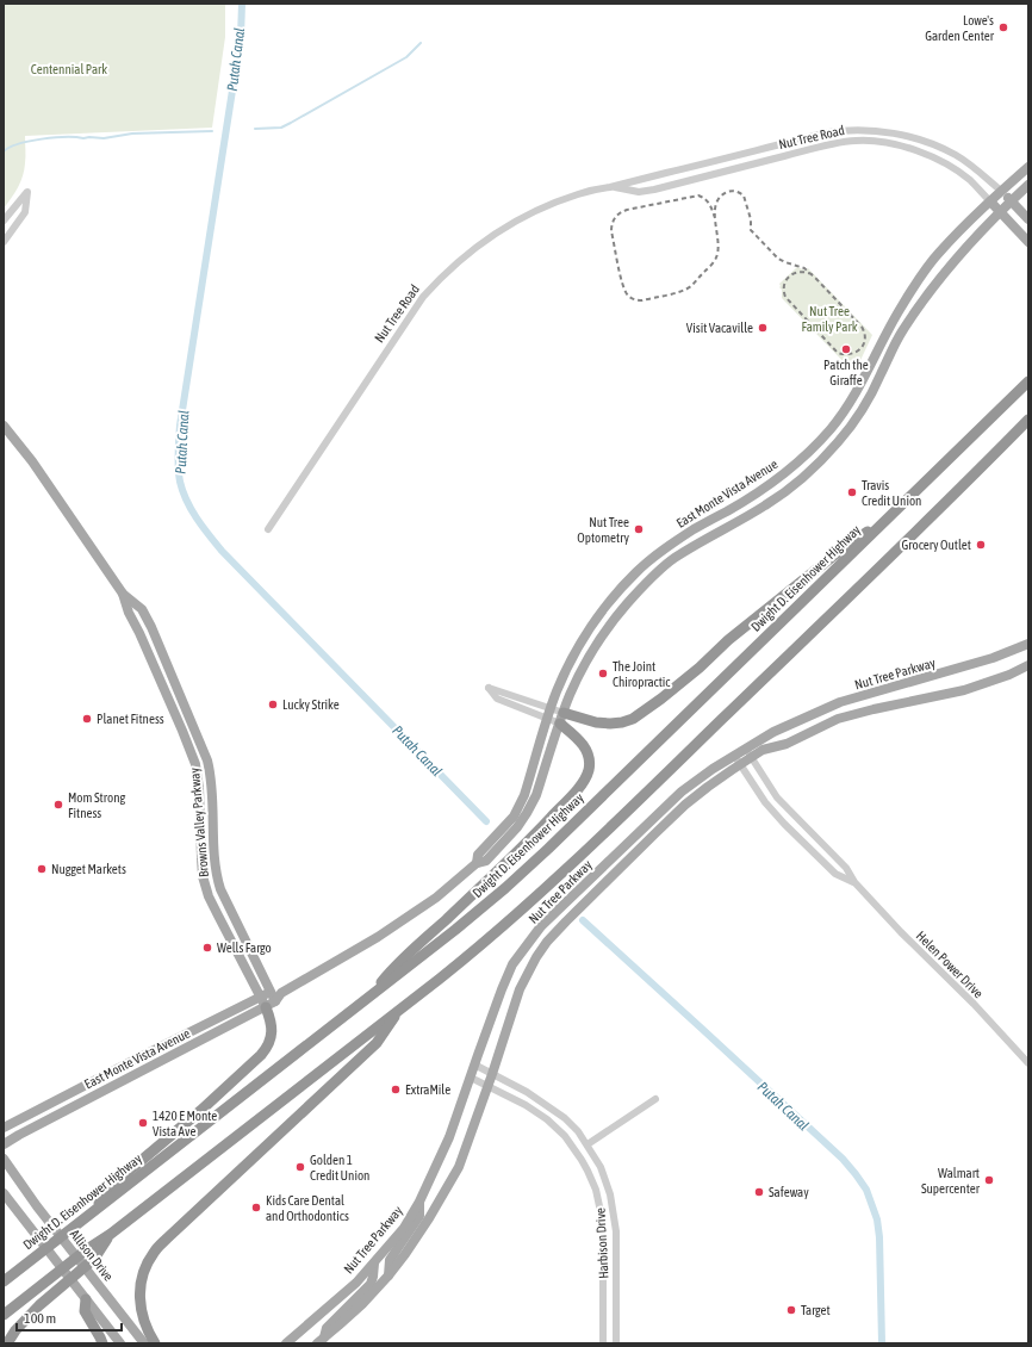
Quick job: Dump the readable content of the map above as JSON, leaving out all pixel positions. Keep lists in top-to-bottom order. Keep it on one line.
{"streets":{"highway":["Dwight D. Eisenhower Highway"],"main road":["Nut Tree Road","East Monte Vista Avenue","Nut Tree Parkway","Browns Valley Parkway","Allison Drive"],"street":["Helen Power Drive","Harbison Drive"]},"crossings":[["Nut Tree Road","East Monte Vista Avenue"],["East Monte Vista Avenue","Browns Valley Parkway"],["Nut Tree Parkway","Helen Power Drive"],["Nut Tree Parkway","Harbison Drive"]],"water":["Putah Canal"],"parks":["Centennial Park","Nut Tree Family Park"],"places":["Lowe's Garden Center","Visit Vacaville","Patch the Giraffe","Travis Credit Union","Nut Tree Optometry","Grocery Outlet","The Joint Chiropractic","Lucky Strike","Planet Fitness","Mom Strong Fitness","Nugget Markets","Wells Fargo","ExtraMile","1420 E Monte Vista Ave","Golden 1 Credit Union","Walmart Supercenter","Safeway","Kids Care Dental and Orthodontics","Target"],"scale_bar":"100 m"}
